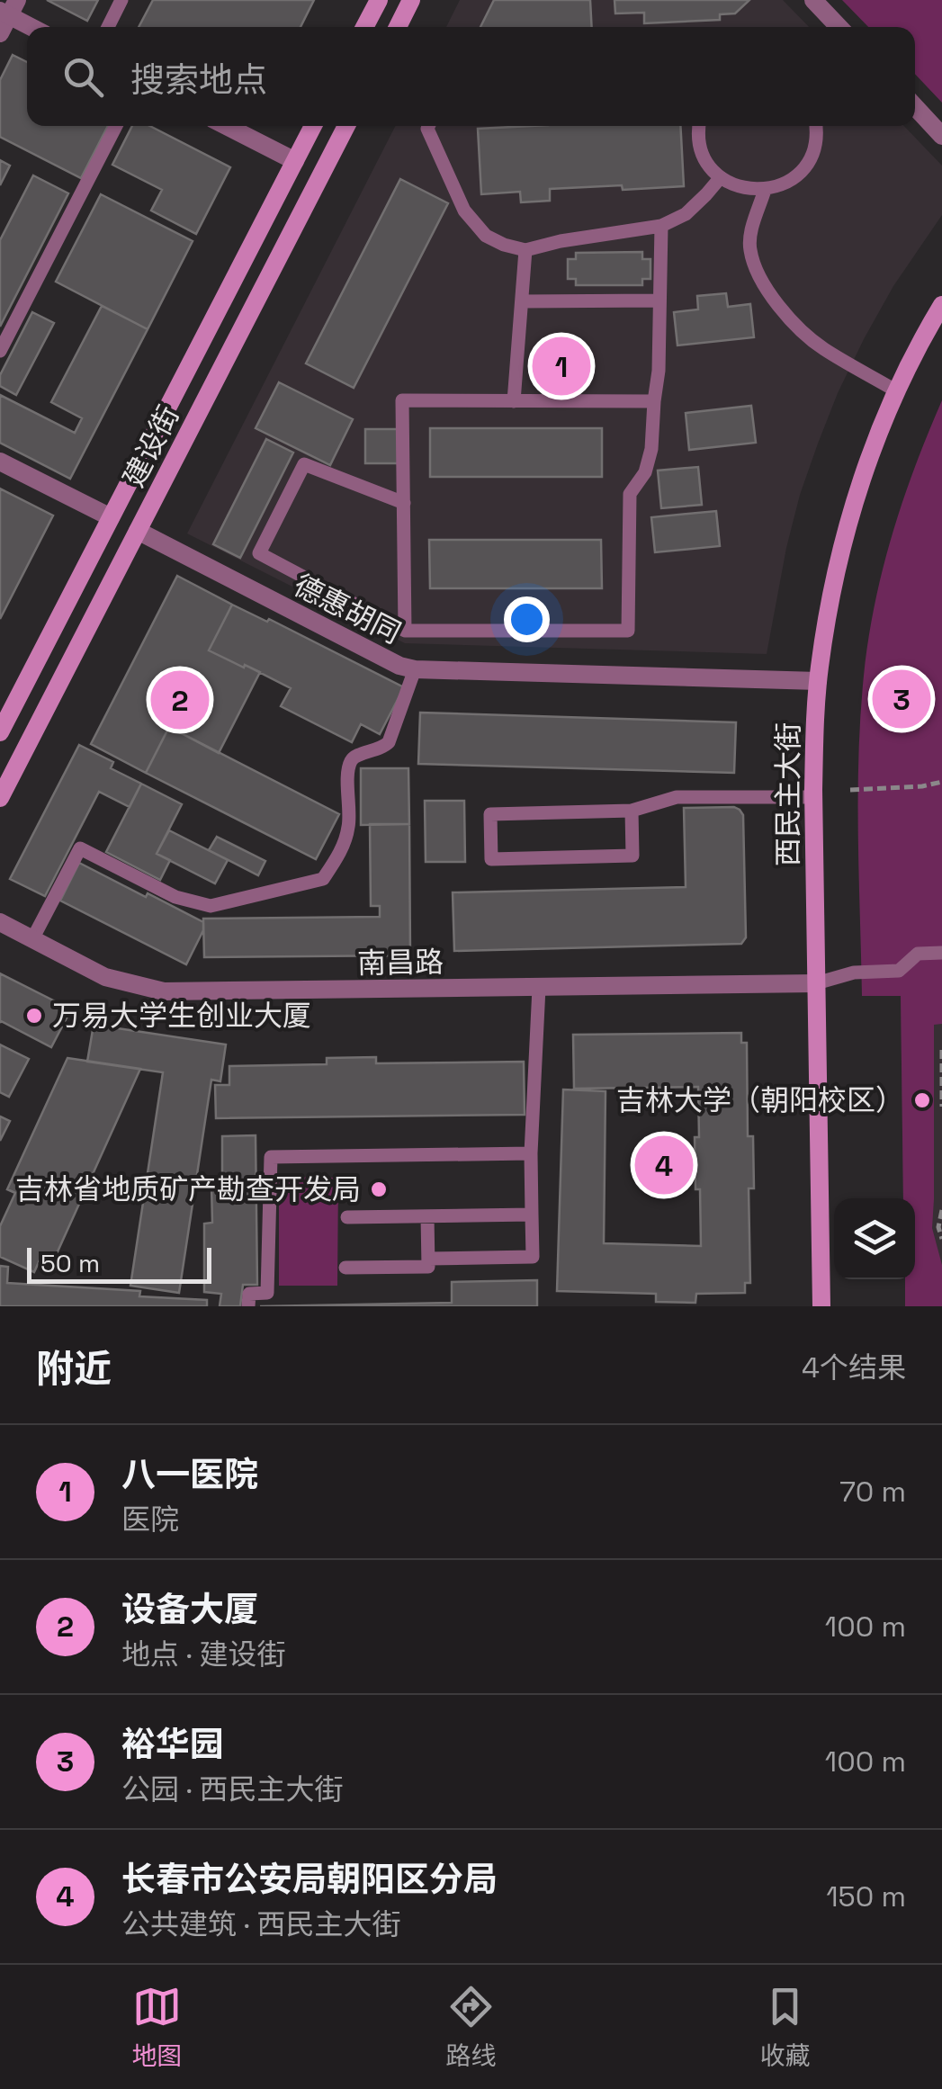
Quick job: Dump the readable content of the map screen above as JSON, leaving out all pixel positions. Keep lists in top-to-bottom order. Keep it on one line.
{"streets":{"main road":["建设街","西民主大街"],"street":["德惠胡同","南昌路"]},"crossings":[["建设街","德惠胡同"],["德惠胡同","西民主大街"],["西民主大街","南昌路"]],"places":["万易大学生创业大厦","吉林大学（朝阳校区）","吉林省地质矿产勘查开发局"],"scale_bar":"50 m","page":{"search":"搜索地点","pins":["1","3","2","4"],"scale":"50 m","heading":["附近","4个结果"],"list":[{"mark":"1","name":"八一医院","note":"医院","value":"70 m"},{"mark":"2","name":"设备大厦","note":"地点 · 建设街","value":"100 m"},{"mark":"3","name":"裕华园","note":"公园 · 西民主大街","value":"100 m"},{"mark":"4","name":"长春市公安局朝阳区分局","note":"公共建筑 · 西民主大街","value":"150 m"}],"nav":["地图","路线","收藏"]}}
